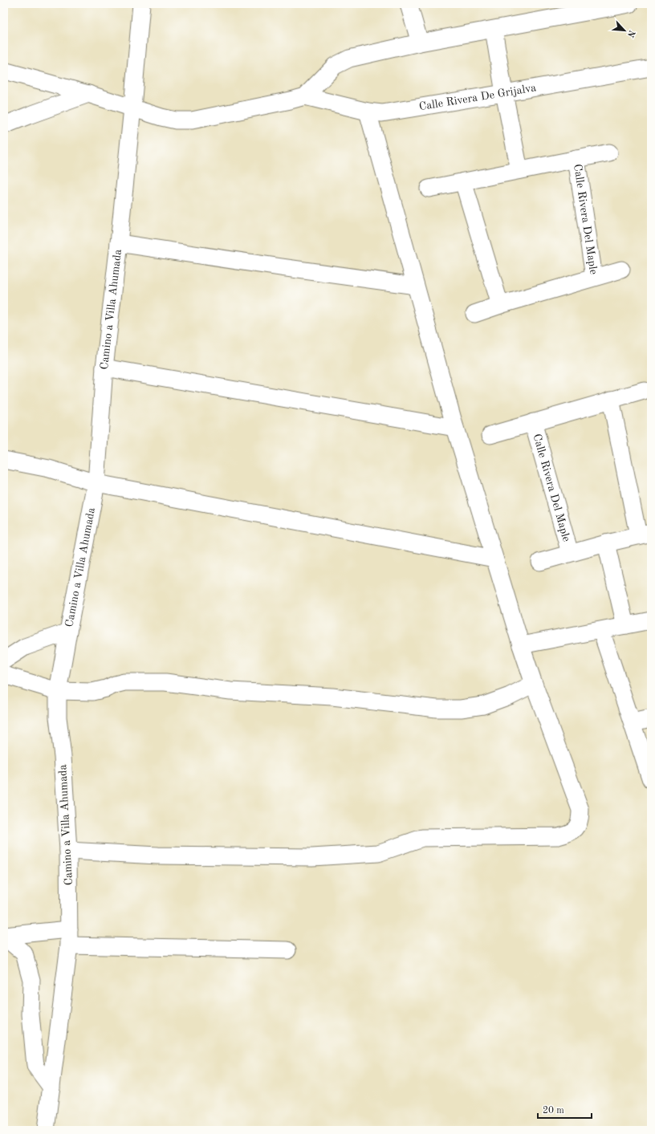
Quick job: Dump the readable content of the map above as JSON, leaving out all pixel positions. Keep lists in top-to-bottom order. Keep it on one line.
{"streets":{"street":["Calle Rivera De Grijalva","Calle Rivera Del Maple","Camino a Villa Ahumada"]},"scale_bar":"20 m","north":"bottom right"}
